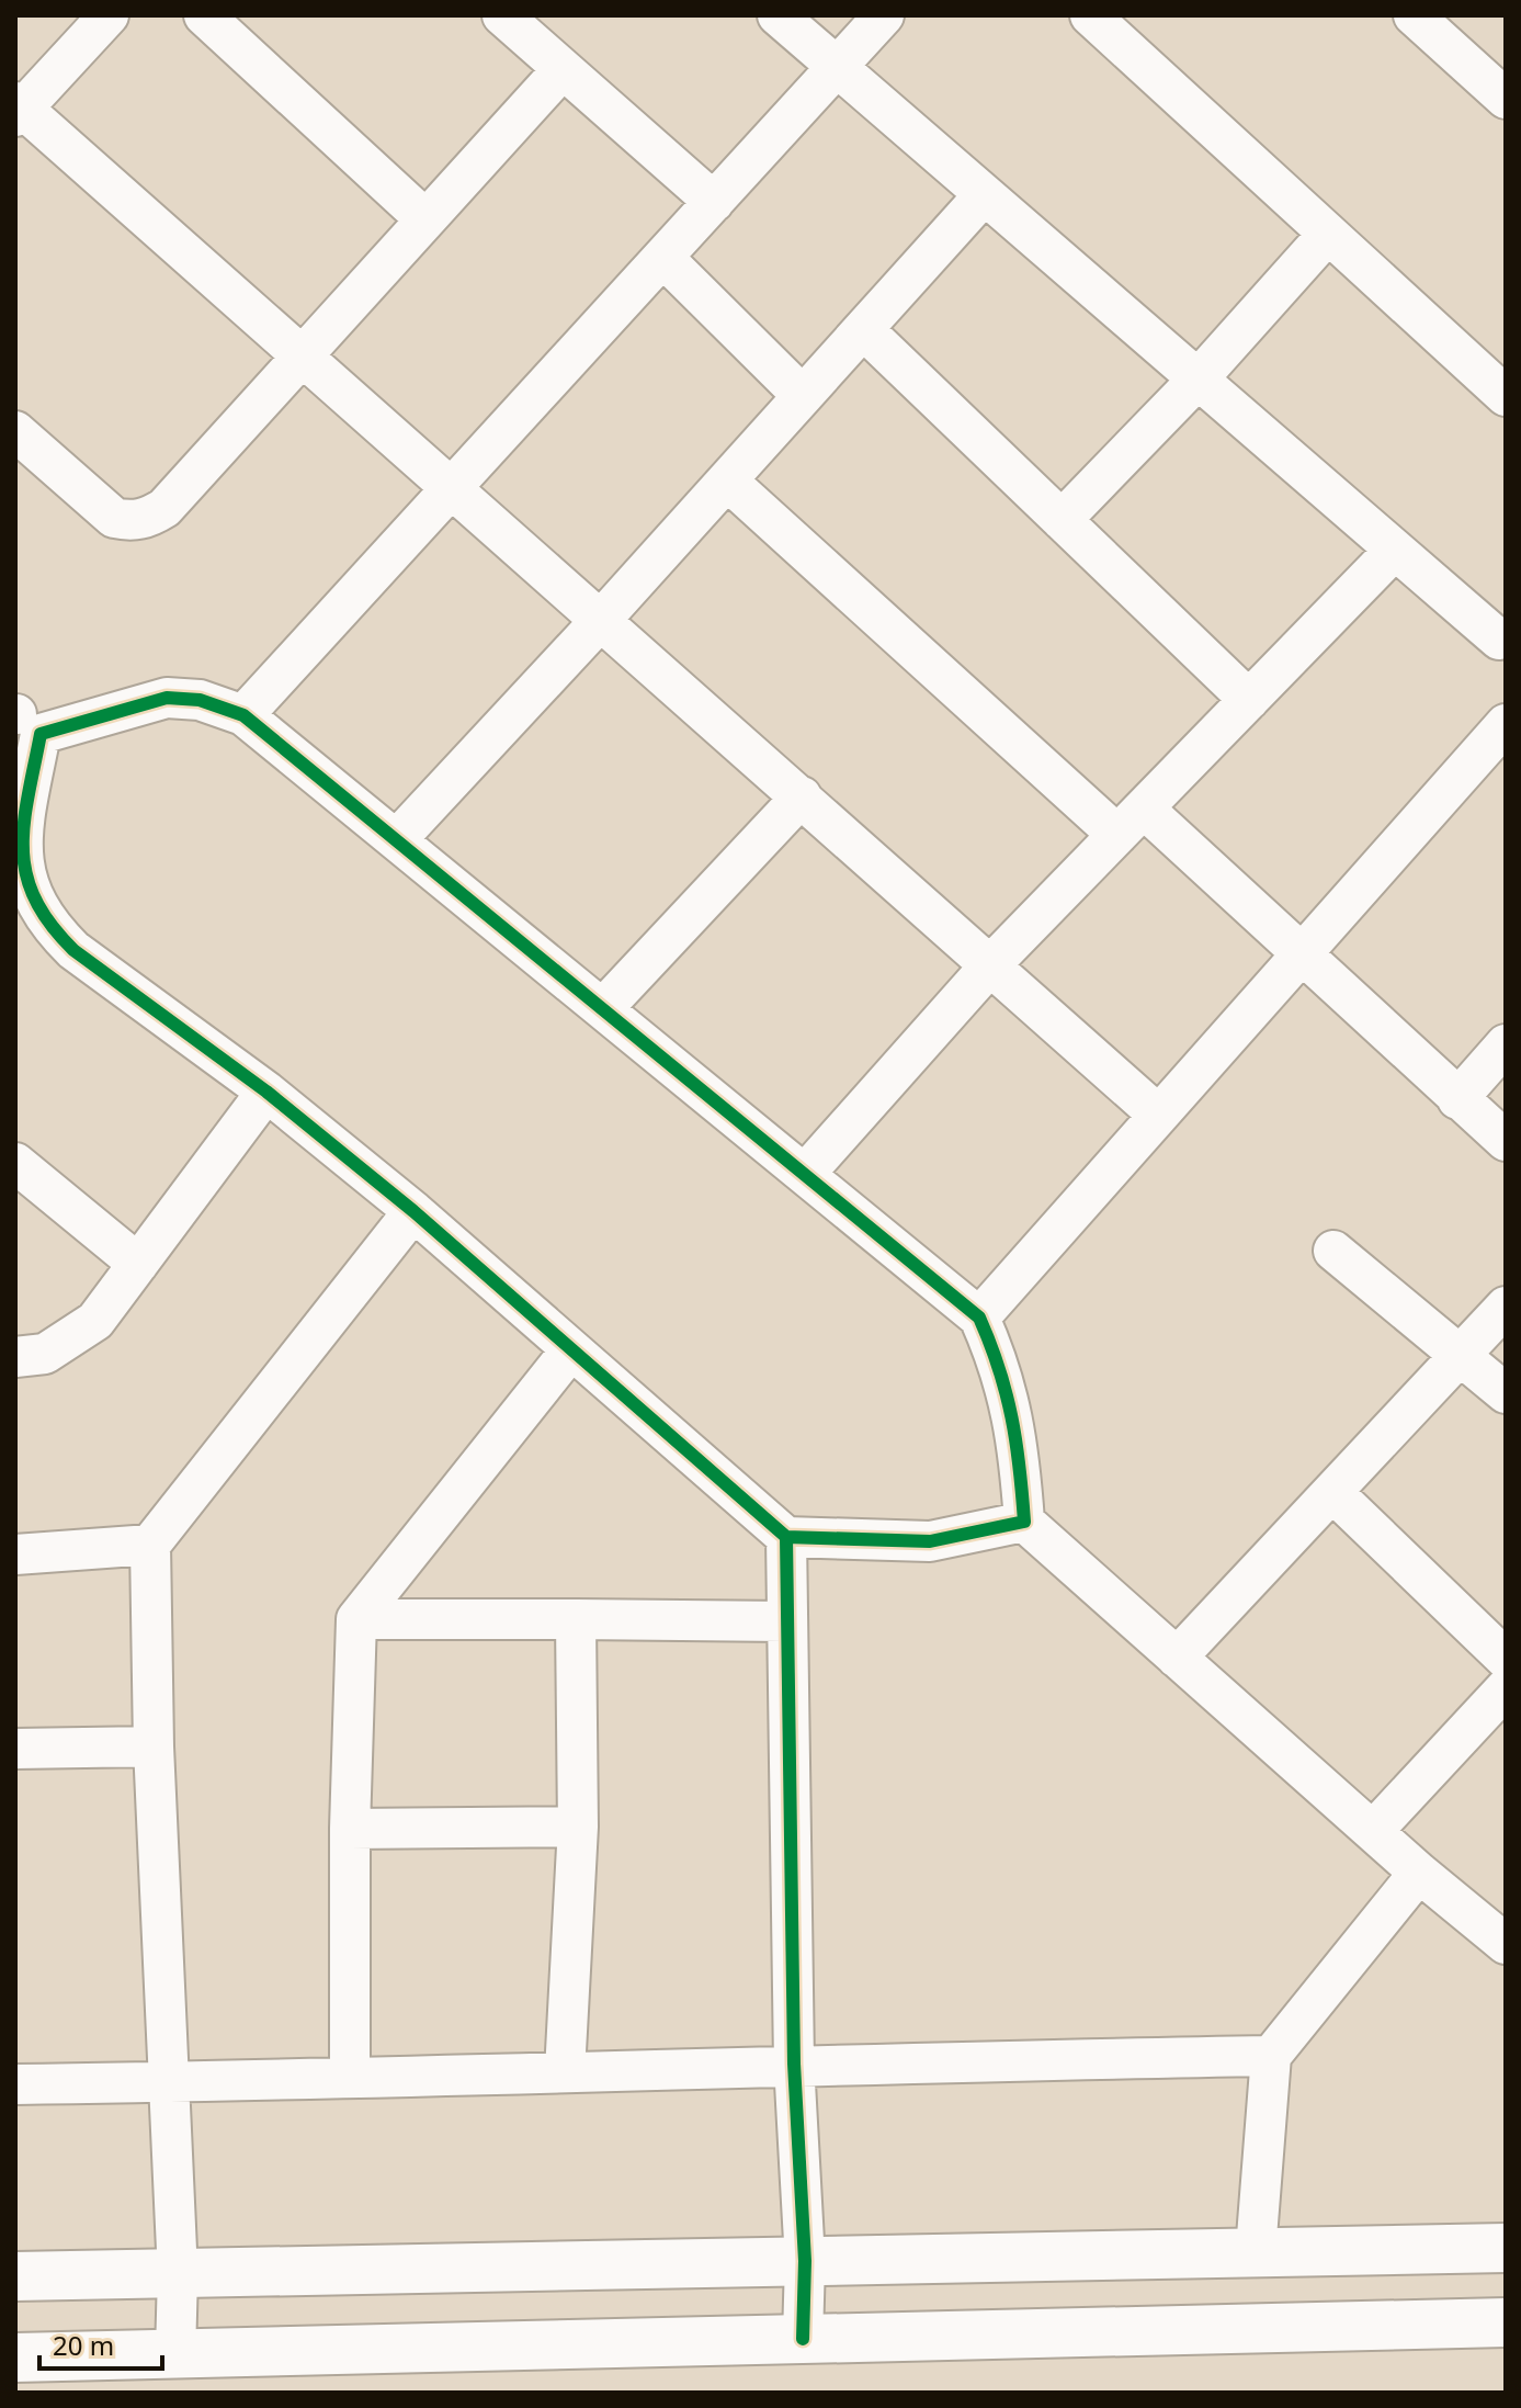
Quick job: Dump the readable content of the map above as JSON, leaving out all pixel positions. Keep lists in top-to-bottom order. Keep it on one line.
{"scale_bar":"20 m"}
